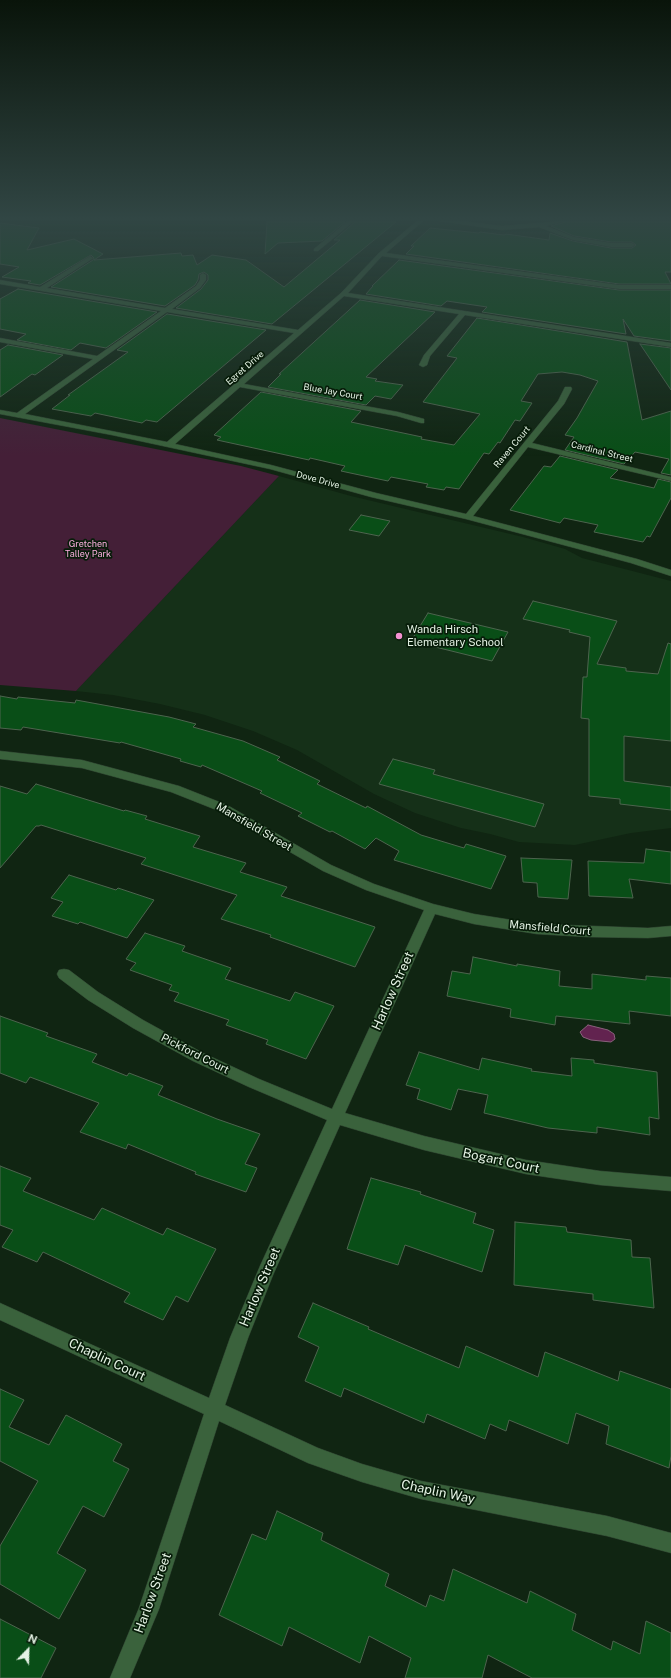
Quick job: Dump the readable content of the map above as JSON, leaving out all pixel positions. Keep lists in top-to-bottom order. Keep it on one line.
{"streets":{"street":["Egret Drive","Blue Jay Court","Raven Court","Cardinal Street","Dove Drive","Mansfield Street","Mansfield Court","Harlow Street","Pickford Court","Bogart Court","Chaplin Court","Chaplin Way"]},"crossings":[["Egret Drive","Blue Jay Court"],["Egret Drive","Dove Drive"],["Raven Court","Cardinal Street"],["Raven Court","Dove Drive"],["Mansfield Street","Mansfield Court"],["Mansfield Street","Harlow Street"],["Mansfield Court","Harlow Street"],["Harlow Street","Pickford Court"],["Harlow Street","Bogart Court"],["Harlow Street","Chaplin Court"],["Harlow Street","Chaplin Way"],["Pickford Court","Bogart Court"],["Chaplin Court","Chaplin Way"]],"parks":["Gretchen Talley Park"],"places":["Wanda Hirsch Elementary School"],"north":"top right"}
